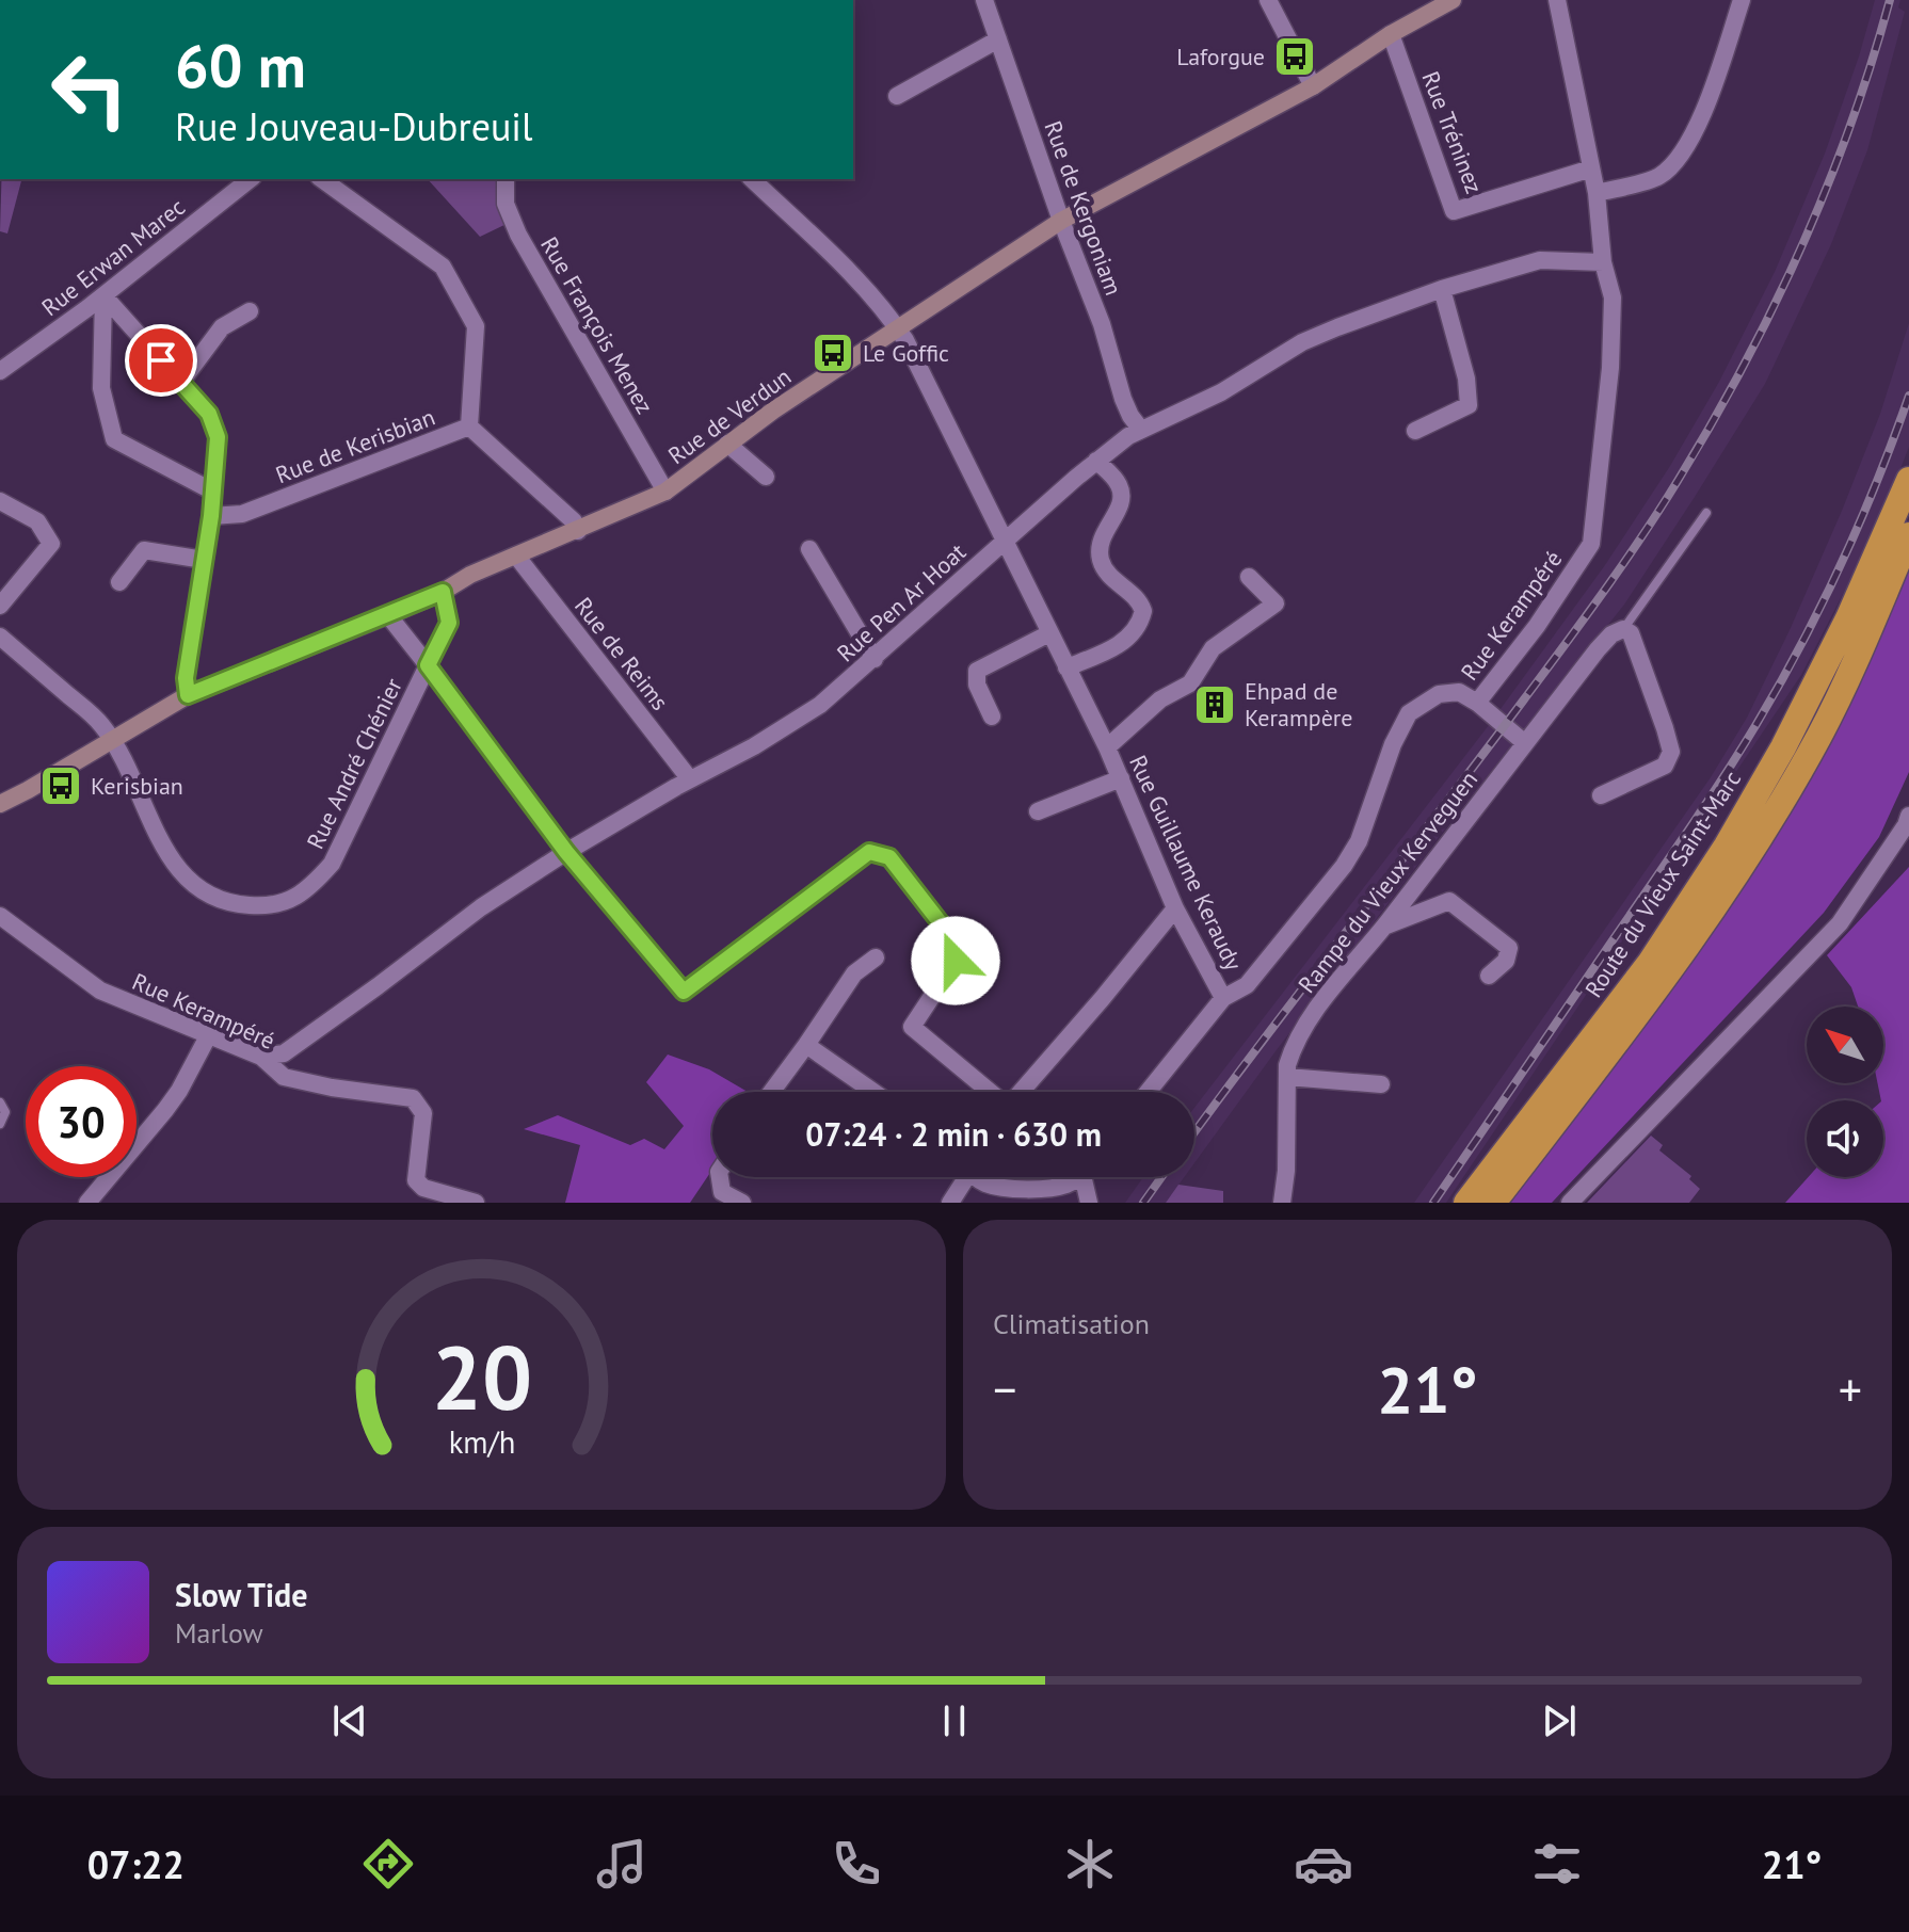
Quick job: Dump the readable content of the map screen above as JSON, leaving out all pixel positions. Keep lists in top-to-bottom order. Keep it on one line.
{"streets":{"highway":["Route du Vieux Saint-Marc"],"street":["Rue Tréninez","Rue de Kergoniam","Rue Erwan Marec","Rue François Menez","Rue de Verdun","Rue de Kerisbian","Rue Pen Ar Hoat","Rue Kerampéré","Rue de Reims","Rue André Chénier","Rue Guillaume Keraudy","Rampe du Vieux Kerveguen"]},"crossings":[["Rue Tréninez","Rue de Verdun"],["Rue Tréninez","Rue Kerampéré"],["Rue de Kergoniam","Rue de Verdun"],["Rue de Kergoniam","Rue Pen Ar Hoat"],["Rue François Menez","Rue de Verdun"],["Rue de Verdun","Rue de Kerisbian"],["Rue de Verdun","Rue de Reims"],["Rue de Verdun","Rue André Chénier"],["Rue de Verdun","Rue Guillaume Keraudy"],["Rue Pen Ar Hoat","Rue Kerampéré"],["Rue Pen Ar Hoat","Rue de Reims"],["Rue Pen Ar Hoat","Rue Guillaume Keraudy"],["Rue Kerampéré","Rue Guillaume Keraudy"]],"places":{"bus stop":["Laforgue","Le Goffic","Kerisbian"],"building":["Ehpad de Kerampère"]},"north":"top left","page":{"turn":["60 m","Rue Jouveau-Dubreuil"],"limit":"30","trip":"07:24 · 2 min · 630 m","tile":"Climatisation","heat":["−","21°","+"],"song":["Slow Tide","Marlow"],"tabs":["07:22","21°"],"gauge":["20","km/h"]}}
